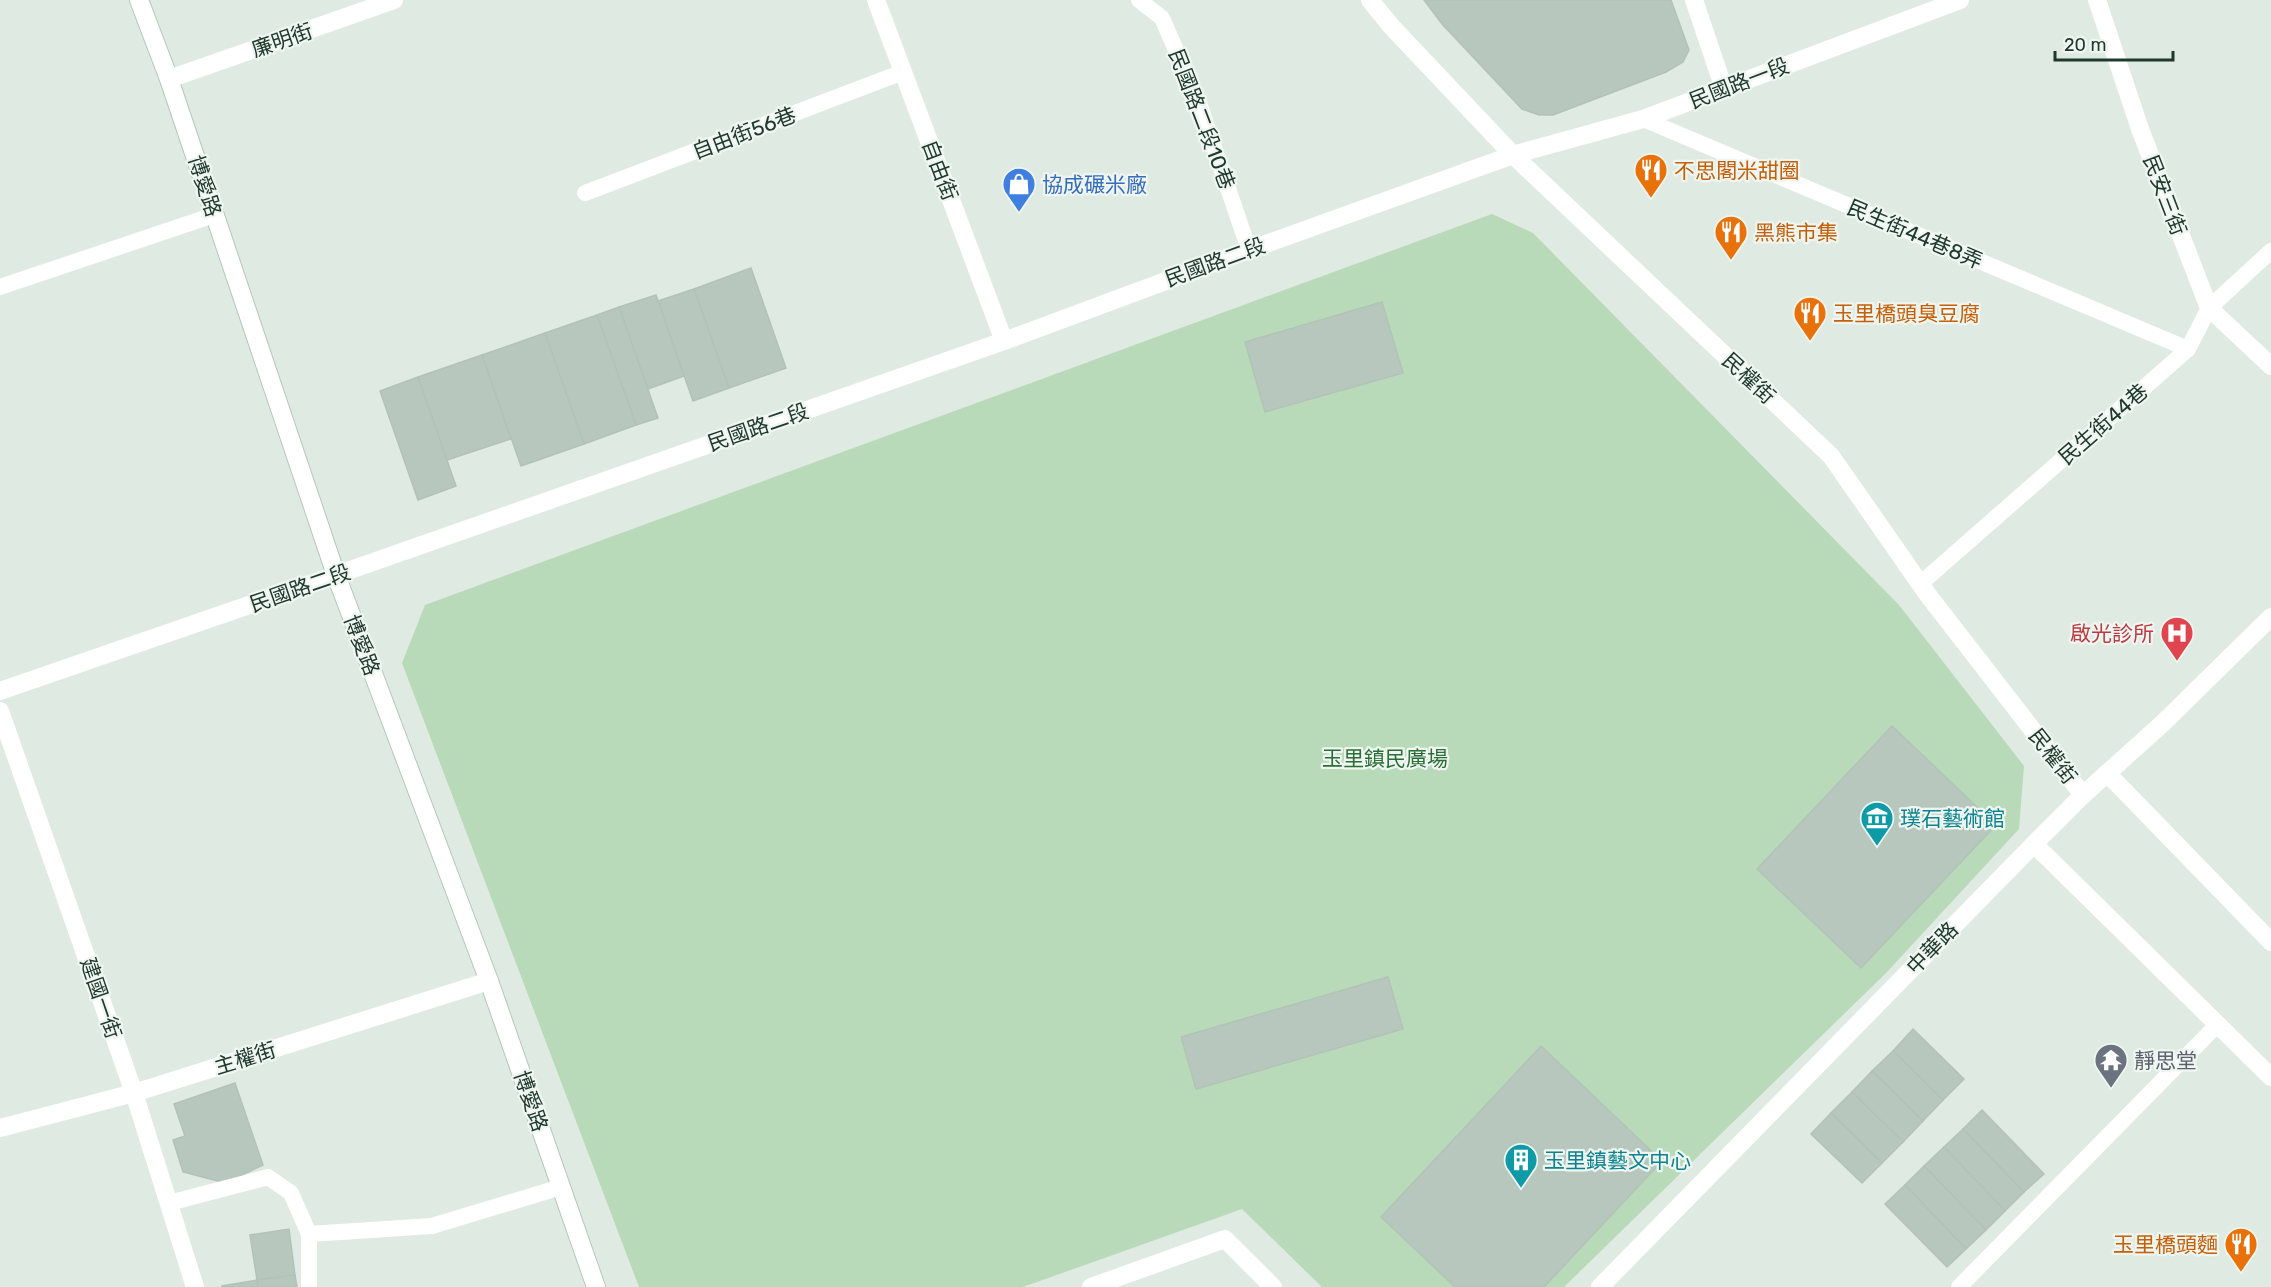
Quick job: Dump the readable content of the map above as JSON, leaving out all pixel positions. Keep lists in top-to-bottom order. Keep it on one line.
{"streets":{"street":["廉明街","民國路一段","自由街","博愛路","民安三街","民國路二段","民權街","中華路","建國一街","主權街"],"lane":["民國路二段10巷","自由街56巷","民生街44巷8弄","民生街44巷"]},"crossings":[["廉明街","博愛路"],["民國路一段","民生街44巷8弄"],["民國路一段","民國路二段"],["民國路一段","民權街"],["民國路二段10巷","民國路二段"],["自由街56巷","自由街"],["自由街","民國路二段"],["博愛路","民國路二段"],["博愛路","主權街"],["民安三街","民生街44巷"],["民生街44巷8弄","民生街44巷"],["民國路二段","民權街"],["民權街","民生街44巷"],["民權街","中華路"],["建國一街","主權街"]],"parks":["玉里鎮民廣場"],"places":{"restaurant":["不思閣米甜圈","黑熊市集","玉里橋頭臭豆腐","玉里橋頭麵"],"shop":["協成碾米廠"],"hospital":["啟光診所"],"museum":["璞石藝術館"],"temple":["靜思堂"],"building":["玉里鎮藝文中心"]},"scale_bar":"20 m"}
